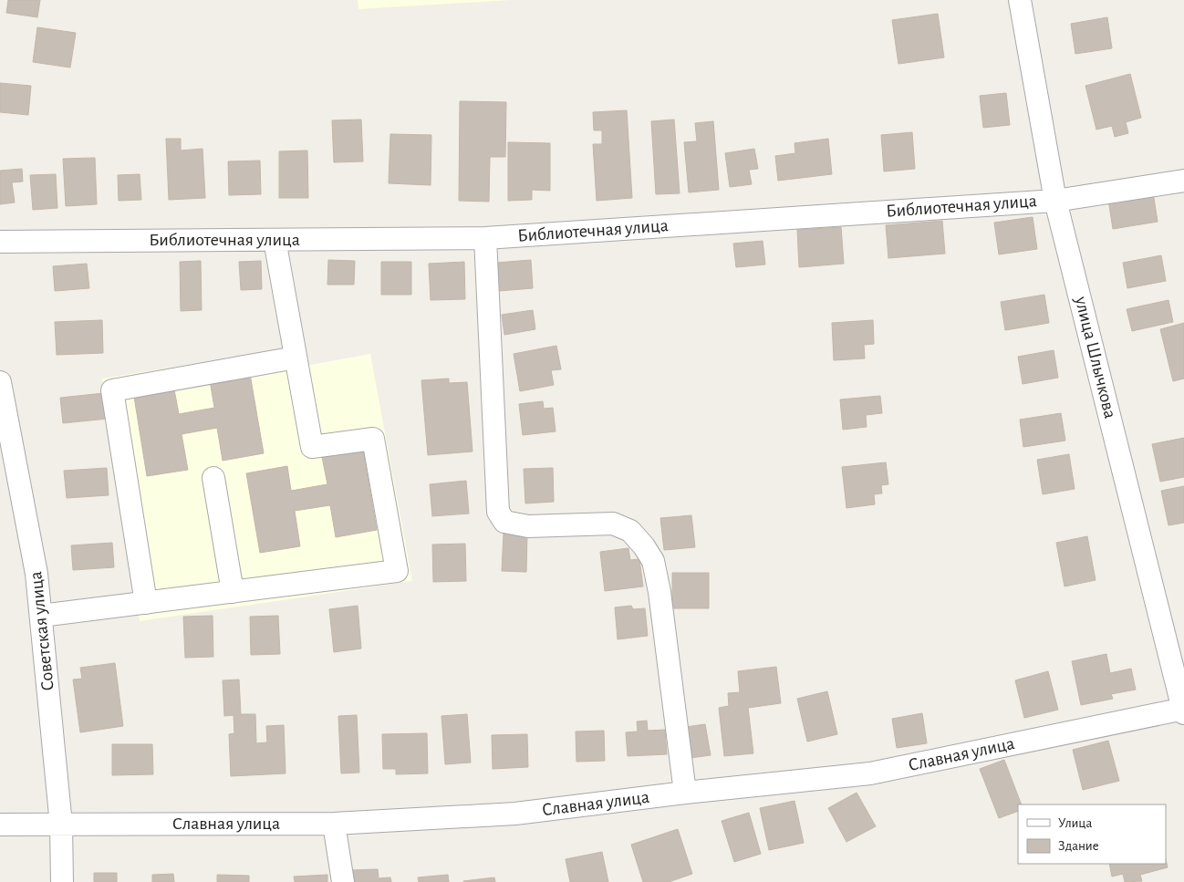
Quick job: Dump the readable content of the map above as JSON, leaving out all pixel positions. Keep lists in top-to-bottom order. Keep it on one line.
{"streets":{"street":["Библиотечная улица","улица Шлычкова","Советская улица","Славная улица"]},"crossings":[["Библиотечная улица","улица Шлычкова"],["улица Шлычкова","Славная улица"],["Советская улица","Славная улица"]],"legend":["Улица","Здание"]}
